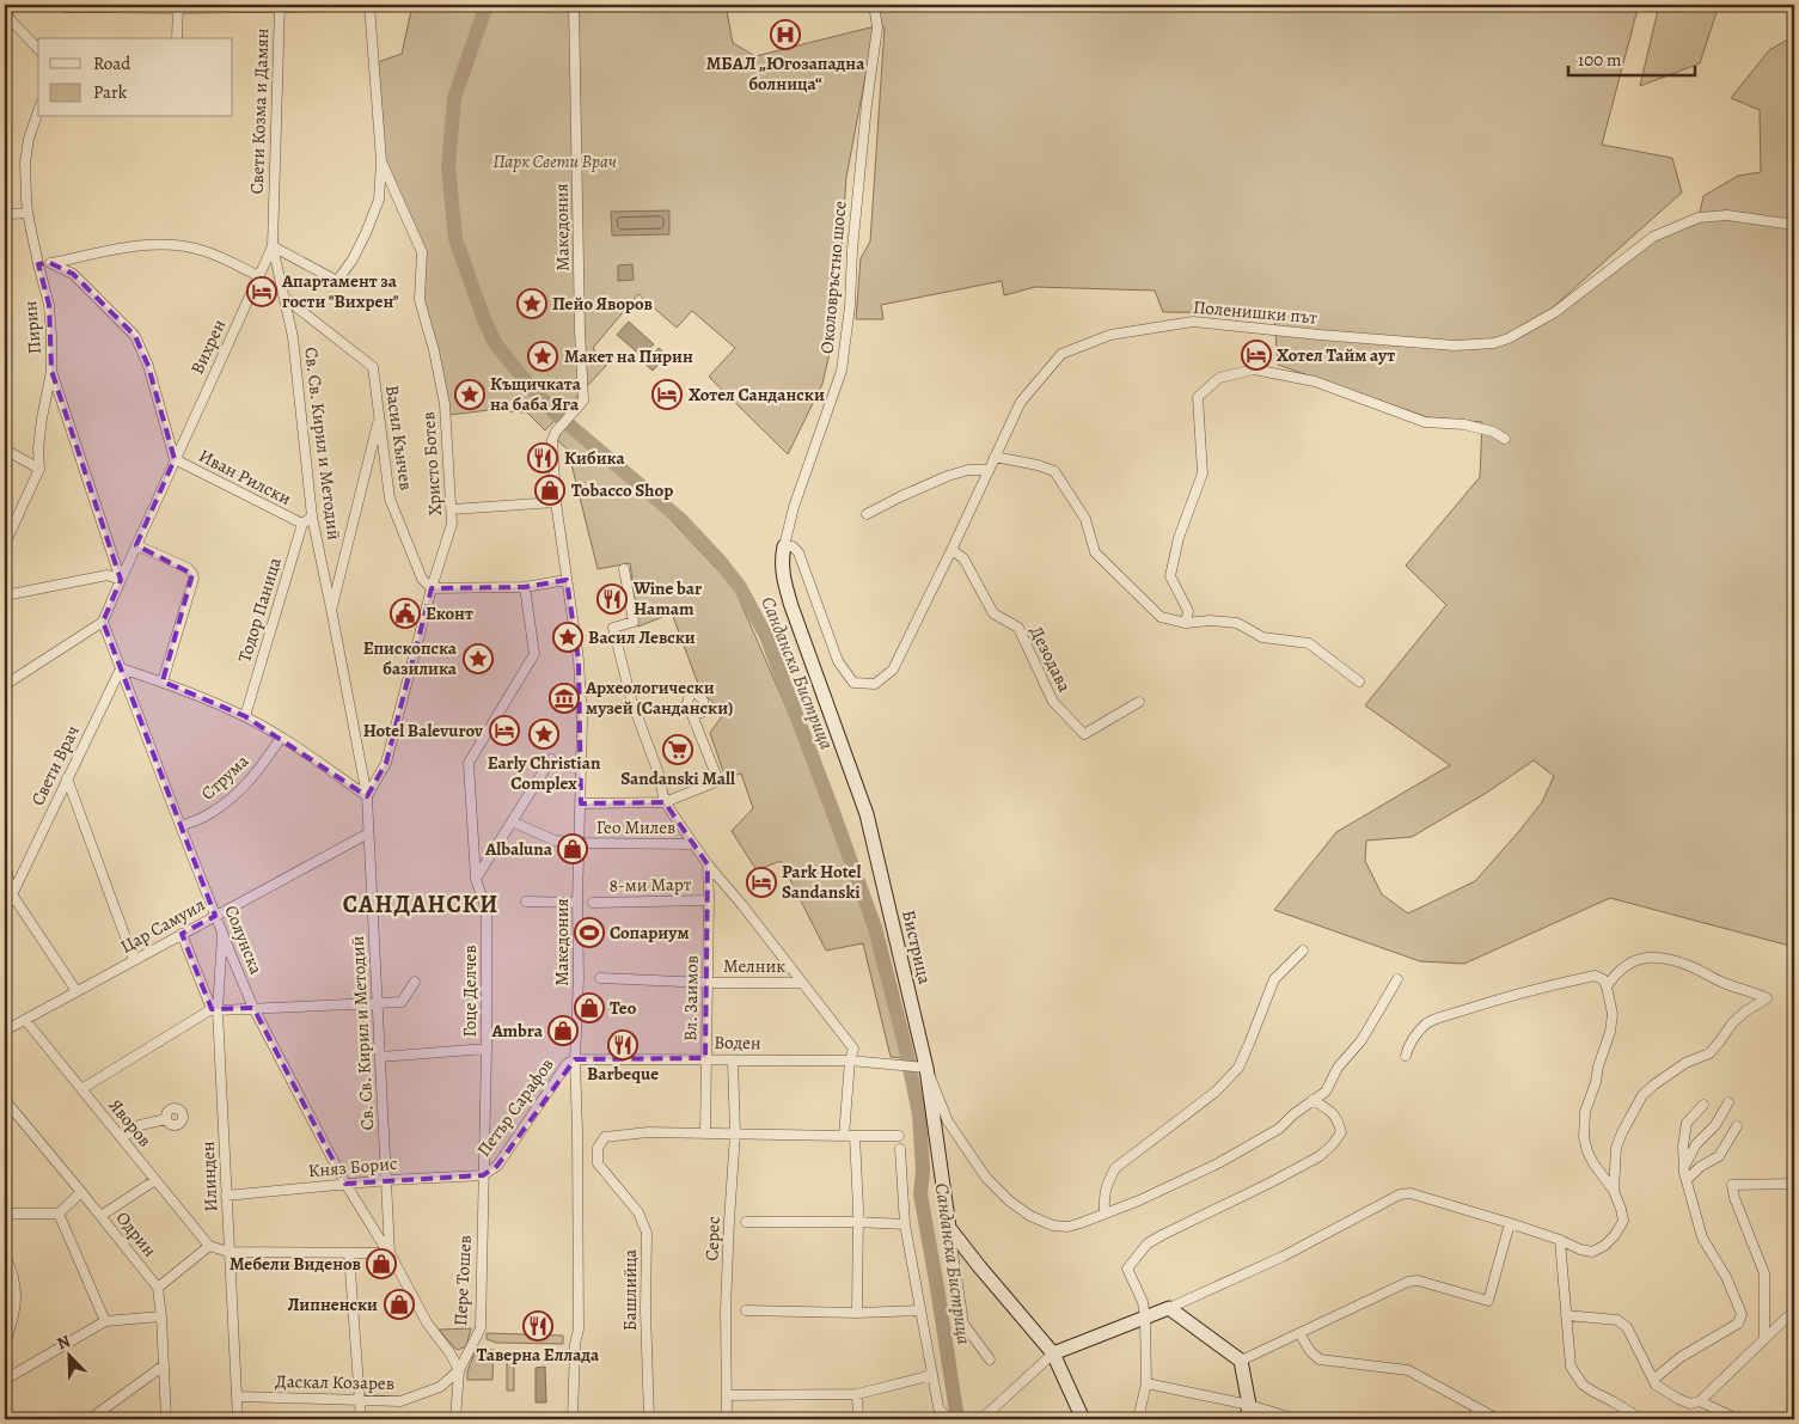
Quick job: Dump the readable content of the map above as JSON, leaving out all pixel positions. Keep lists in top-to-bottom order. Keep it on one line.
{"streets":{"street":["Свети Козма и Дамян","Македония","Околовръстно шосе","Поленишки път","Пирин","Вихрен","Васил Кънчев","Св. Св. Кирил и Методий","Христо Ботев","Иван Рилски","Тодор Паница","Дезодава","Свети Врач","Струма","Гео Милев","8-ми Март","Цар Самуил","Солунска","Бистрица","Мелник","Гоце Делчев","Вл. Заимов","Воден","Петър Сарафов","Яворов","Княз Борис","Илинден","Одрин","Серес","Пере Тошев","Башлийца","Даскал Козарев"]},"crossings":[["Свети Козма и Дамян","Вихрен"],["Свети Козма и Дамян","Св. Св. Кирил и Методий"],["Македония","Гео Милев"],["Македония","Воден"],["Македония","Петър Сарафов"],["Околовръстно шосе","Поленишки път"],["Околовръстно шосе","Бистрица"],["Поленишки път","Дезодава"],["Поленишки път","Бистрица"],["Вихрен","Св. Св. Кирил и Методий"],["Вихрен","Иван Рилски"],["Вихрен","Солунска"],["Васил Кънчев","Св. Св. Кирил и Методий"],["Васил Кънчев","Христо Ботев"],["Св. Св. Кирил и Методий","Христо Ботев"],["Св. Св. Кирил и Методий","Цар Самуил"],["Св. Св. Кирил и Методий","Солунска"],["Св. Св. Кирил и Методий","Княз Борис"],["Иван Рилски","Тодор Паница"],["Свети Врач","Солунска"],["Струма","Солунска"],["8-ми Март","Вл. Заимов"],["Цар Самуил","Солунска"],["Цар Самуил","Яворов"],["Солунска","Княз Борис"],["Солунска","Илинден"],["Солунска","Пере Тошев"],["Солунска","Даскал Козарев"],["Бистрица","Воден"],["Мелник","Вл. Заимов"],["Гоце Делчев","Петър Сарафов"],["Гоце Делчев","Княз Борис"],["Гоце Делчев","Пере Тошев"],["Вл. Заимов","Воден"],["Вл. Заимов","Башлийца"],["Воден","Петър Сарафов"],["Воден","Серес"],["Петър Сарафов","Княз Борис"],["Петър Сарафов","Пере Тошев"],["Княз Борис","Илинден"],["Княз Борис","Пере Тошев"],["Илинден","Даскал Козарев"],["Пере Тошев","Даскал Козарев"]],"districts":["САНДАНСКИ"],"water":["Санданска Бистрица"],"parks":["Парк Свети Врач"],"places":{"hospital":["МБАЛ „Югозападна болница“"],"hotel":["Апартамент за гости \"Вихрен\"","Хотел Тайм аут","Хотел Сандански","Hotel Balevurov","Park Hotel Sandanski"],"place":["Пейо Яворов","Макет на Пирин","Къщичката на баба Яга","Васил Левски","Епископска базилика","Early Christian Complex"],"restaurant":["Кибика","Wine bar Hamam","Barbeque","Таверна Еллада"],"shop":["Tobacco Shop","Albaluna","Тео","Ambra","Мебели Виденов","Липненски"],"public building":["Еконт"],"museum":["Археологически музей (Сандански)"],"supermarket":["Sandanski Mall"],"sports":["Сопариум"]},"legend":["Road","Park"],"scale_bar":"100 m","north":"top left"}
